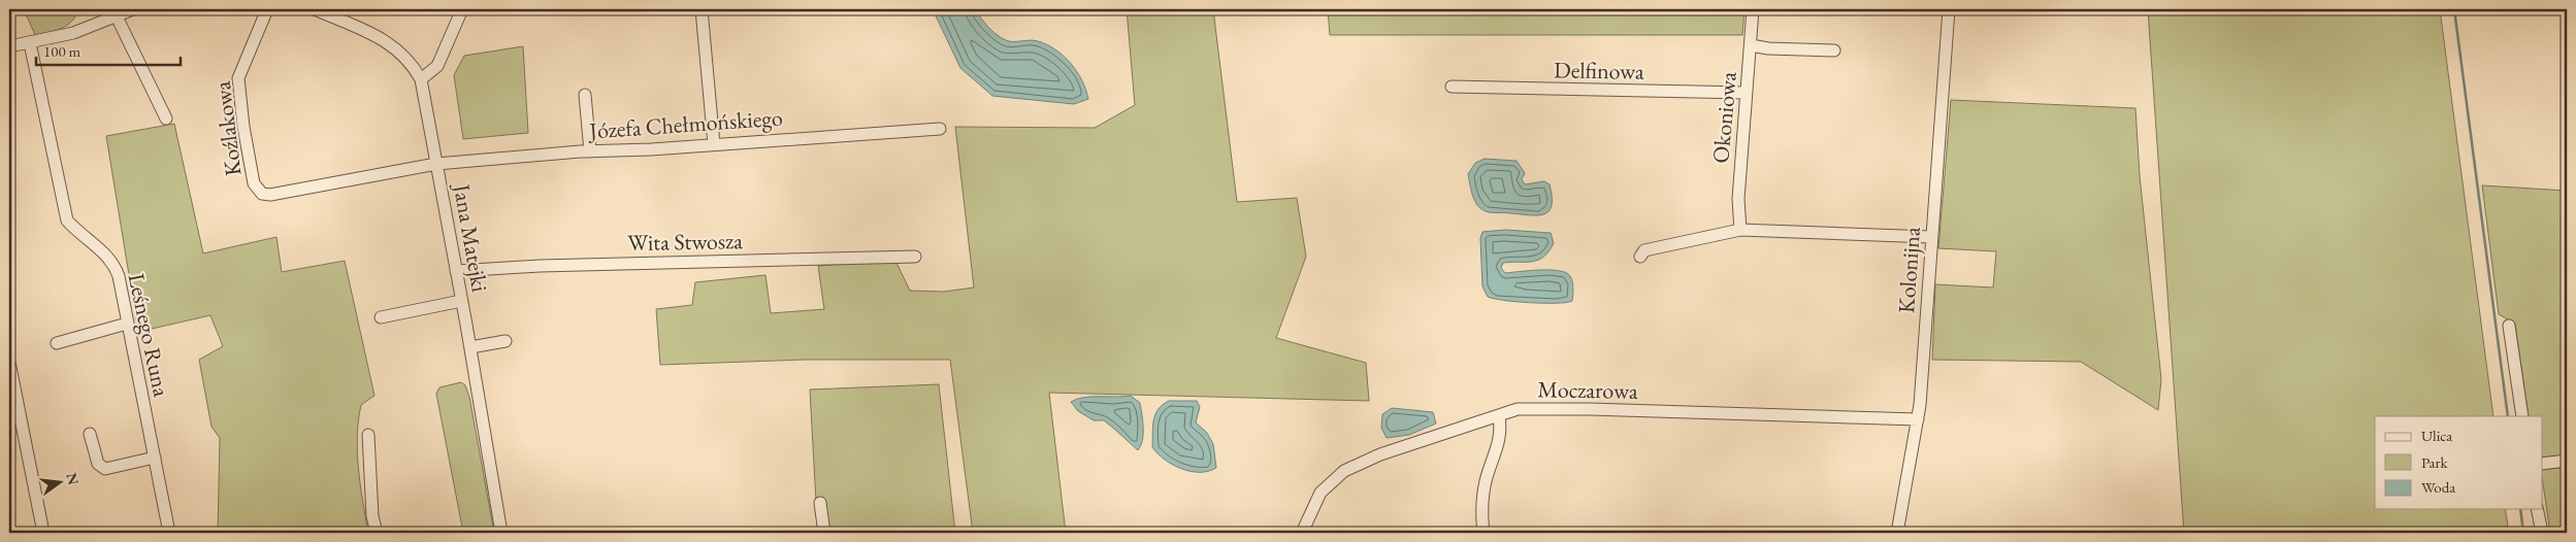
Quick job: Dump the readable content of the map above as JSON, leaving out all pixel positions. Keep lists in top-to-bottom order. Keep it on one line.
{"streets":{"street":["Delfinowa","Okoniowa","Józefa Chełmońskiego","Koźlakowa","Jana Matejki","Wita Stwosza","Kolonijna","Leśnego Runa","Moczarowa"]},"crossings":[["Delfinowa","Okoniowa"],["Józefa Chełmońskiego","Koźlakowa"],["Józefa Chełmońskiego","Jana Matejki"],["Koźlakowa","Jana Matejki"],["Jana Matejki","Wita Stwosza"],["Kolonijna","Moczarowa"]],"legend":["Ulica","Park","Woda"],"scale_bar":"100 m","north":"right"}
